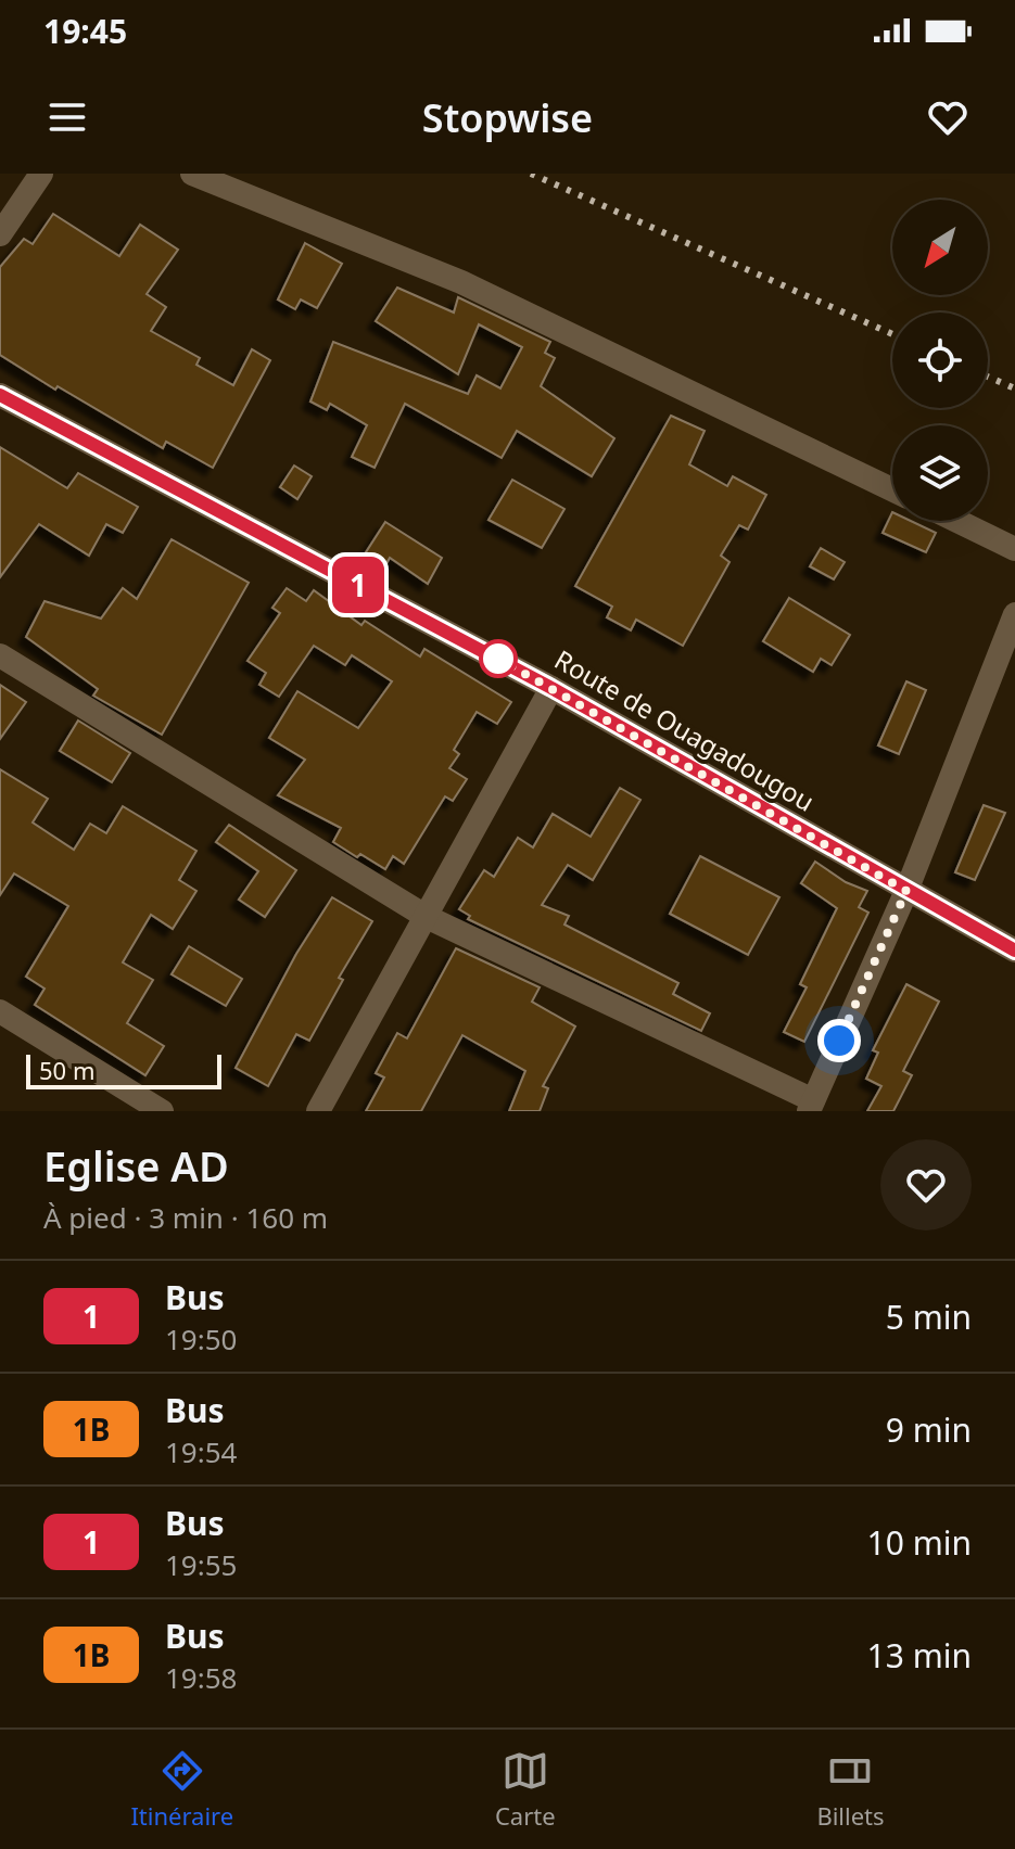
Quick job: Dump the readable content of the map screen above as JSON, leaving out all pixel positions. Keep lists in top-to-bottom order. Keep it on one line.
{"streets":{"street":["Route de Ouagadougou"]},"lines":["bus line 1"],"scale_bar":"50 m","north":"bottom left","page":{"status":"19:45","header":"Stopwise","on_map":"1","scale":"50 m","heading":["Eglise AD","À pied · 3 min · 160 m"],"list":[{"mark":"1","name":"Bus","note":"19:50","value":"5 min"},{"mark":"1B","name":"Bus","note":"19:54","value":"9 min"},{"mark":"1","name":"Bus","note":"19:55","value":"10 min"},{"mark":"1B","name":"Bus","note":"19:58","value":"13 min"}],"tabs":["Itinéraire","Carte","Billets"]}}
